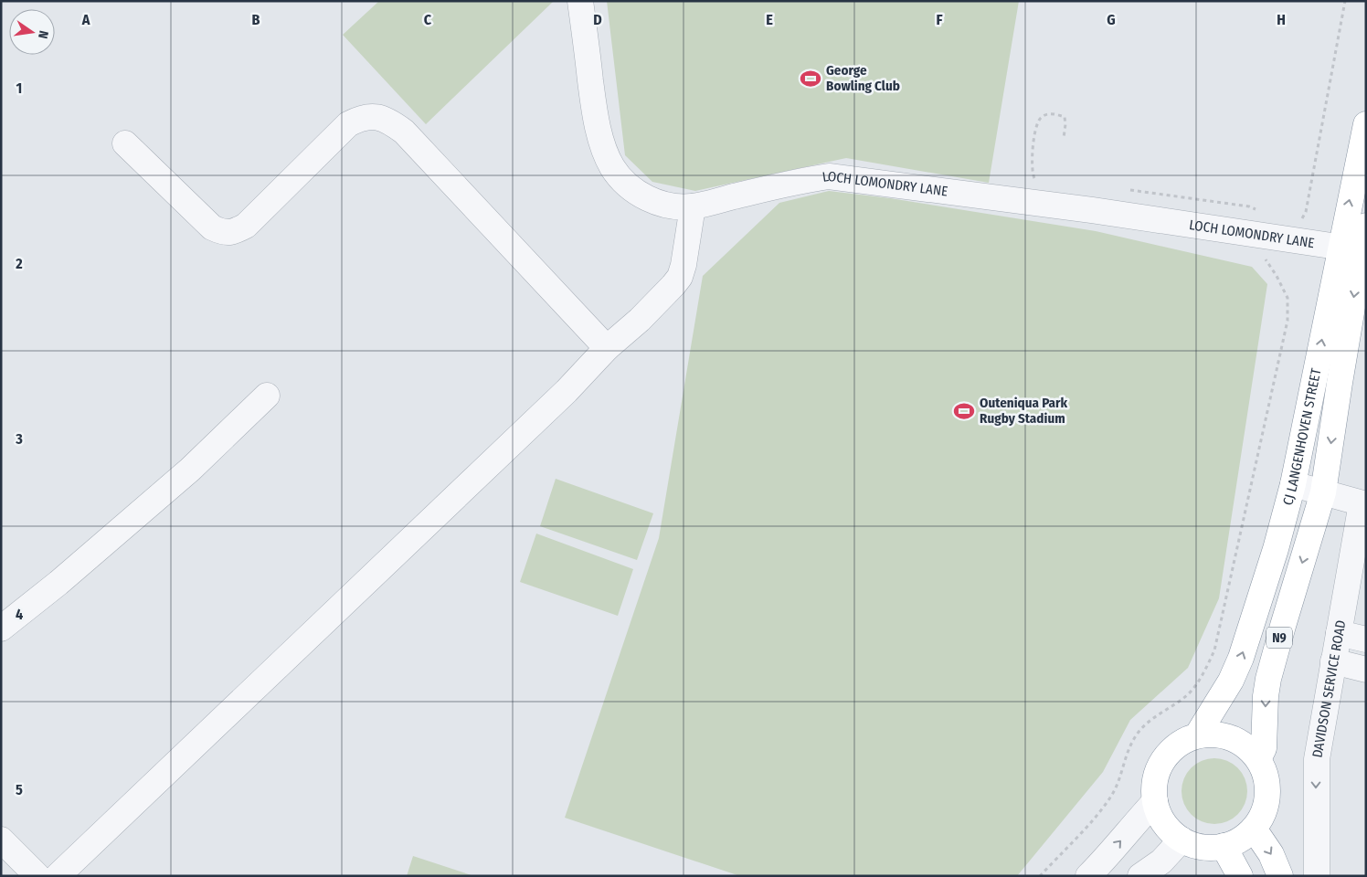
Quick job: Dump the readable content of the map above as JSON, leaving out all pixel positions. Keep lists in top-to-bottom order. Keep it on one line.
{"streets":{"highway":["CJ LANGENHOVEN STREET","N9"],"street":["LOCH LOMONDRY LANE","DAVIDSON SERVICE ROAD"]},"crossings":[["LOCH LOMONDRY LANE","CJ LANGENHOVEN STREET"]],"one_way":["DAVIDSON SERVICE ROAD"],"places":{"sports":["George Bowling Club","Outeniqua Park Rugby Stadium"]},"north":"right","grid":{"columns":["A","B","C","D","E","F","G","H"],"rows":["1","2","3","4","5"]}}
